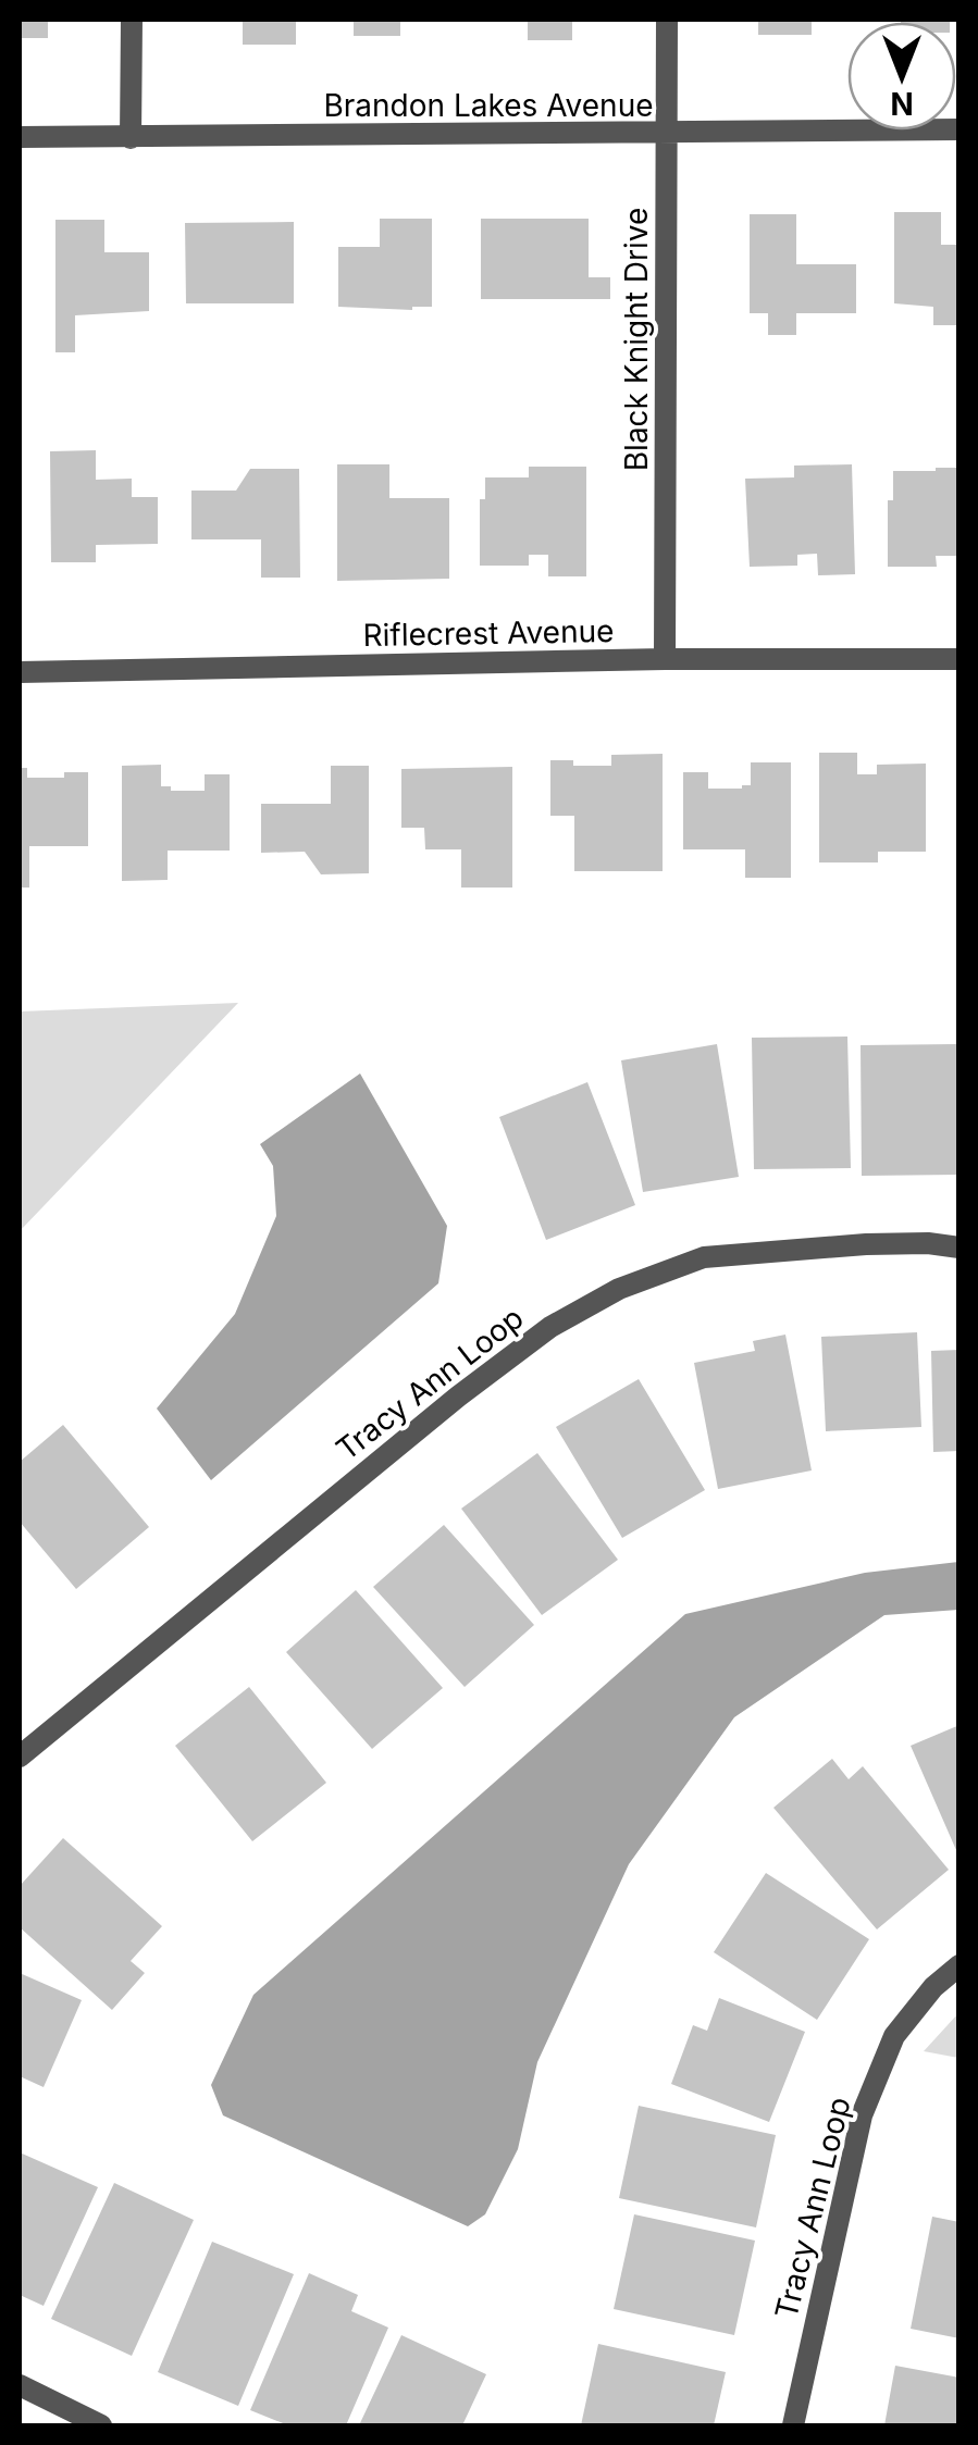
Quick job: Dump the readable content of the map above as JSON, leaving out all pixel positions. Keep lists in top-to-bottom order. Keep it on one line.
{"streets":{"street":["Brandon Lakes Avenue","Black Knight Drive","Riflecrest Avenue","Tracy Ann Loop"]},"crossings":[["Brandon Lakes Avenue","Black Knight Drive"],["Black Knight Drive","Riflecrest Avenue"]],"north":"bottom"}
